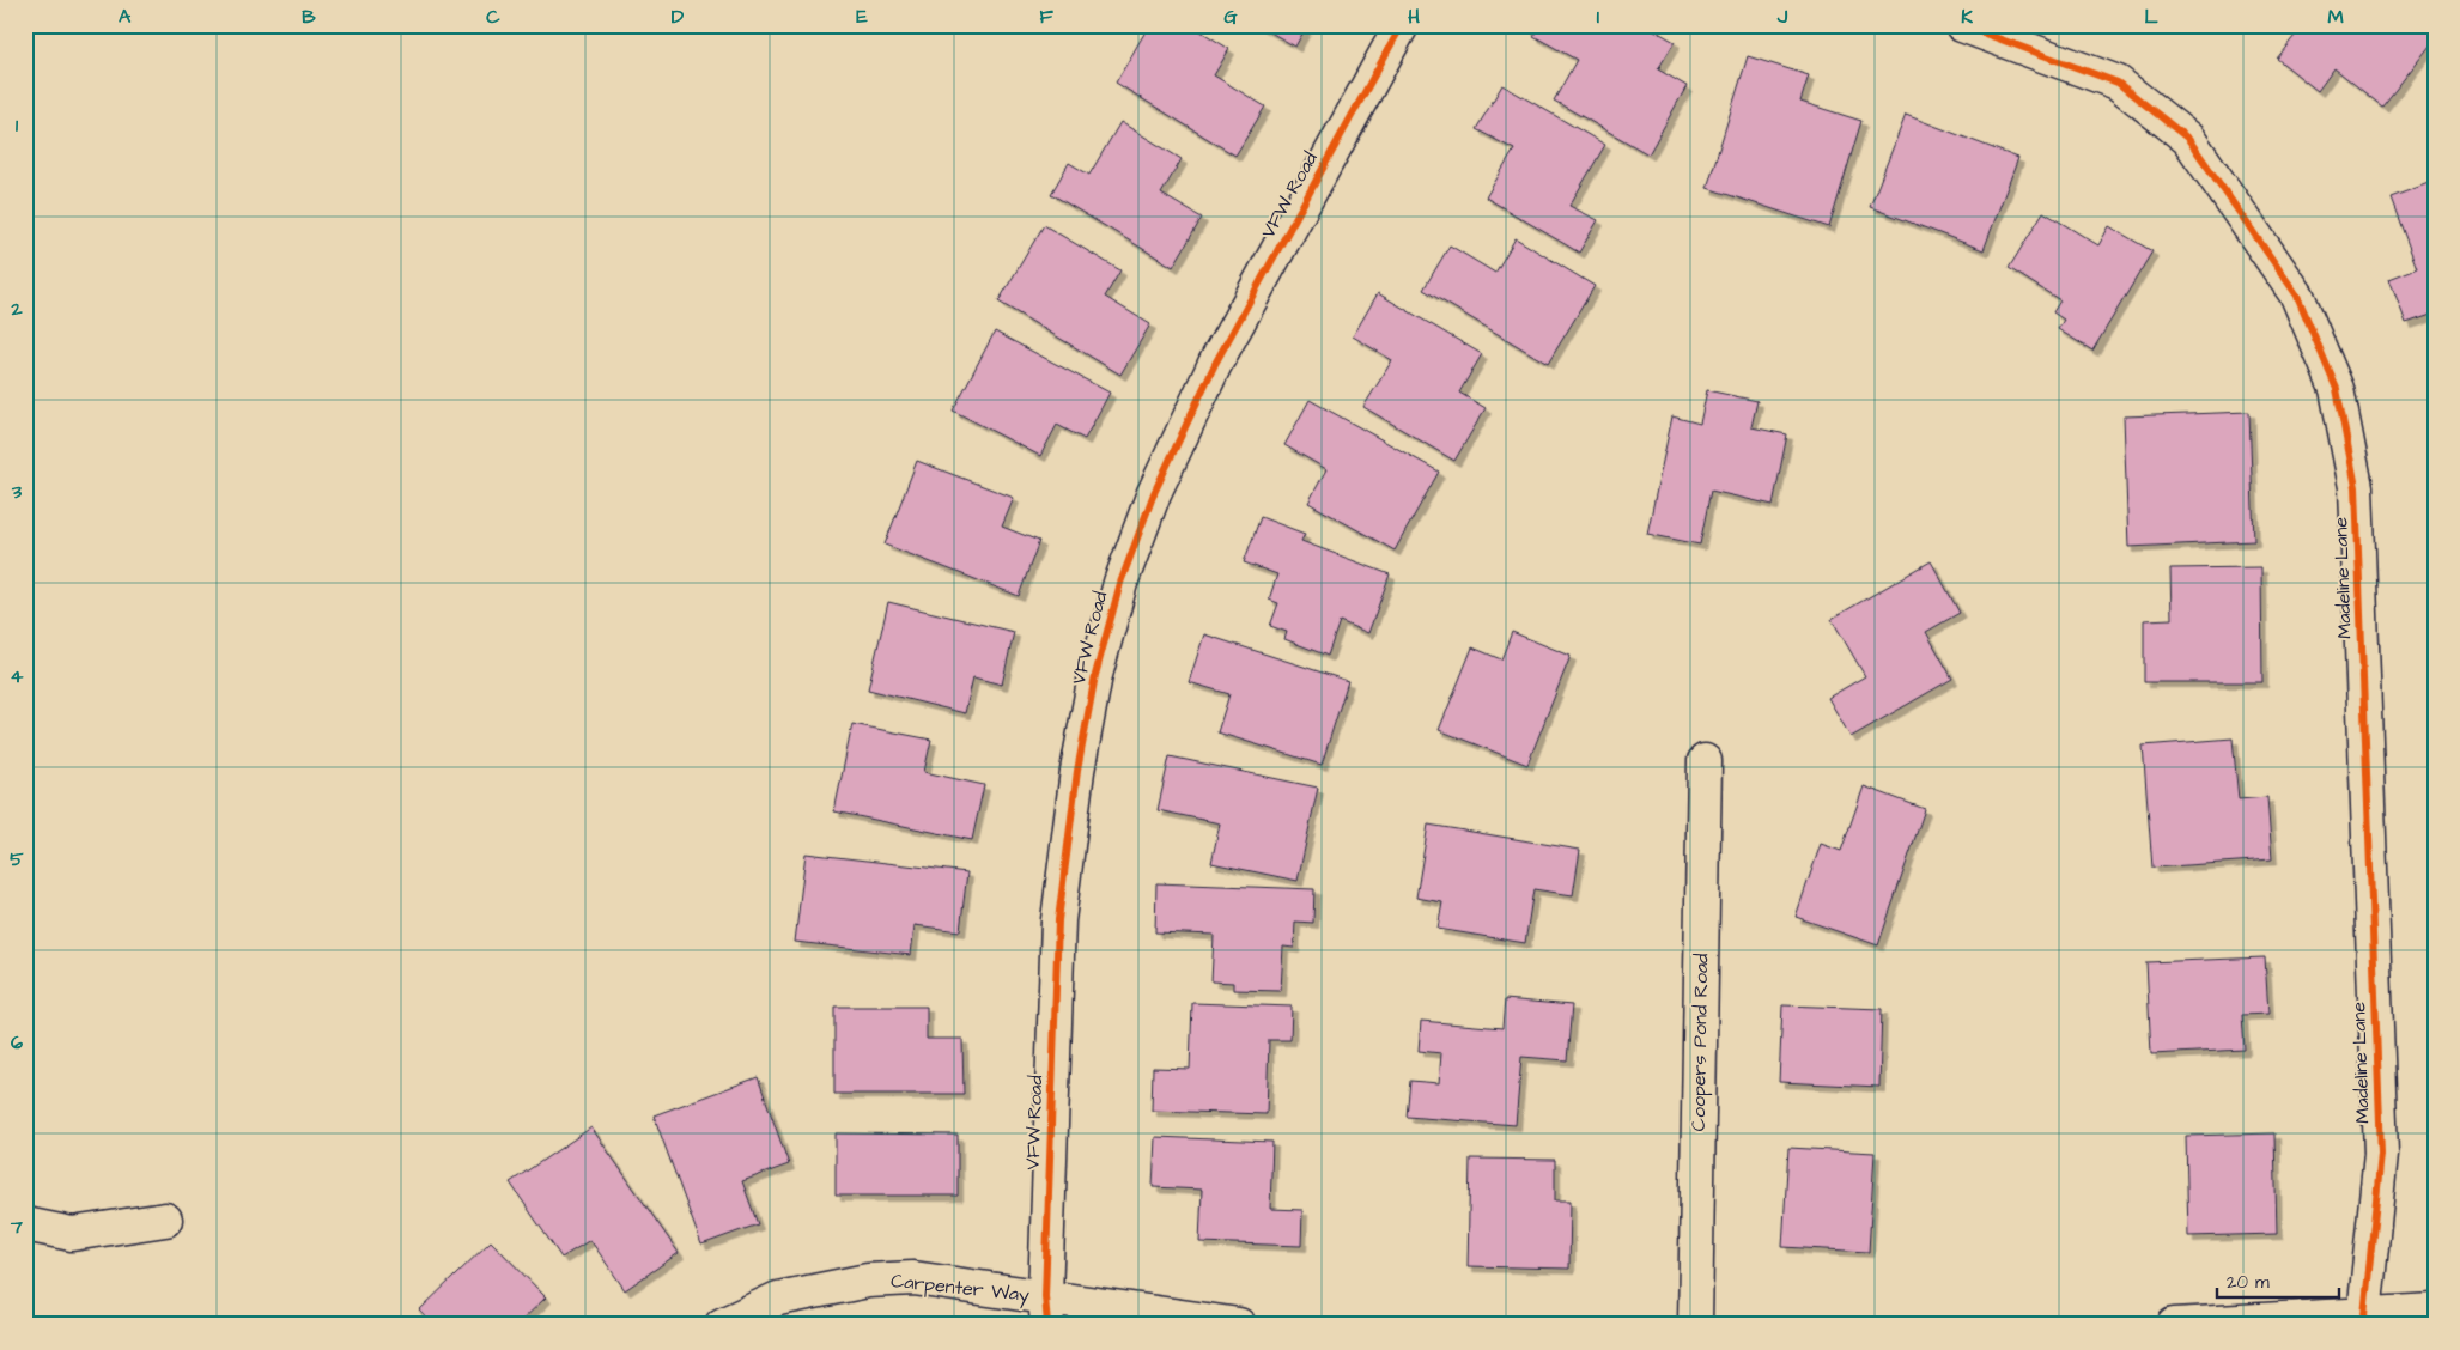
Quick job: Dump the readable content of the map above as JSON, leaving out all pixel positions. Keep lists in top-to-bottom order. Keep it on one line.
{"streets":{"street":["VFW Road","Madeline Lane","Coopers Pond Road","Carpenter Way"]},"crossings":[["VFW Road","Carpenter Way"]],"scale_bar":"20 m","grid":{"columns":["A","B","C","D","E","F","G","H","I","J","K","L","M"],"rows":["1","2","3","4","5","6","7"]}}
